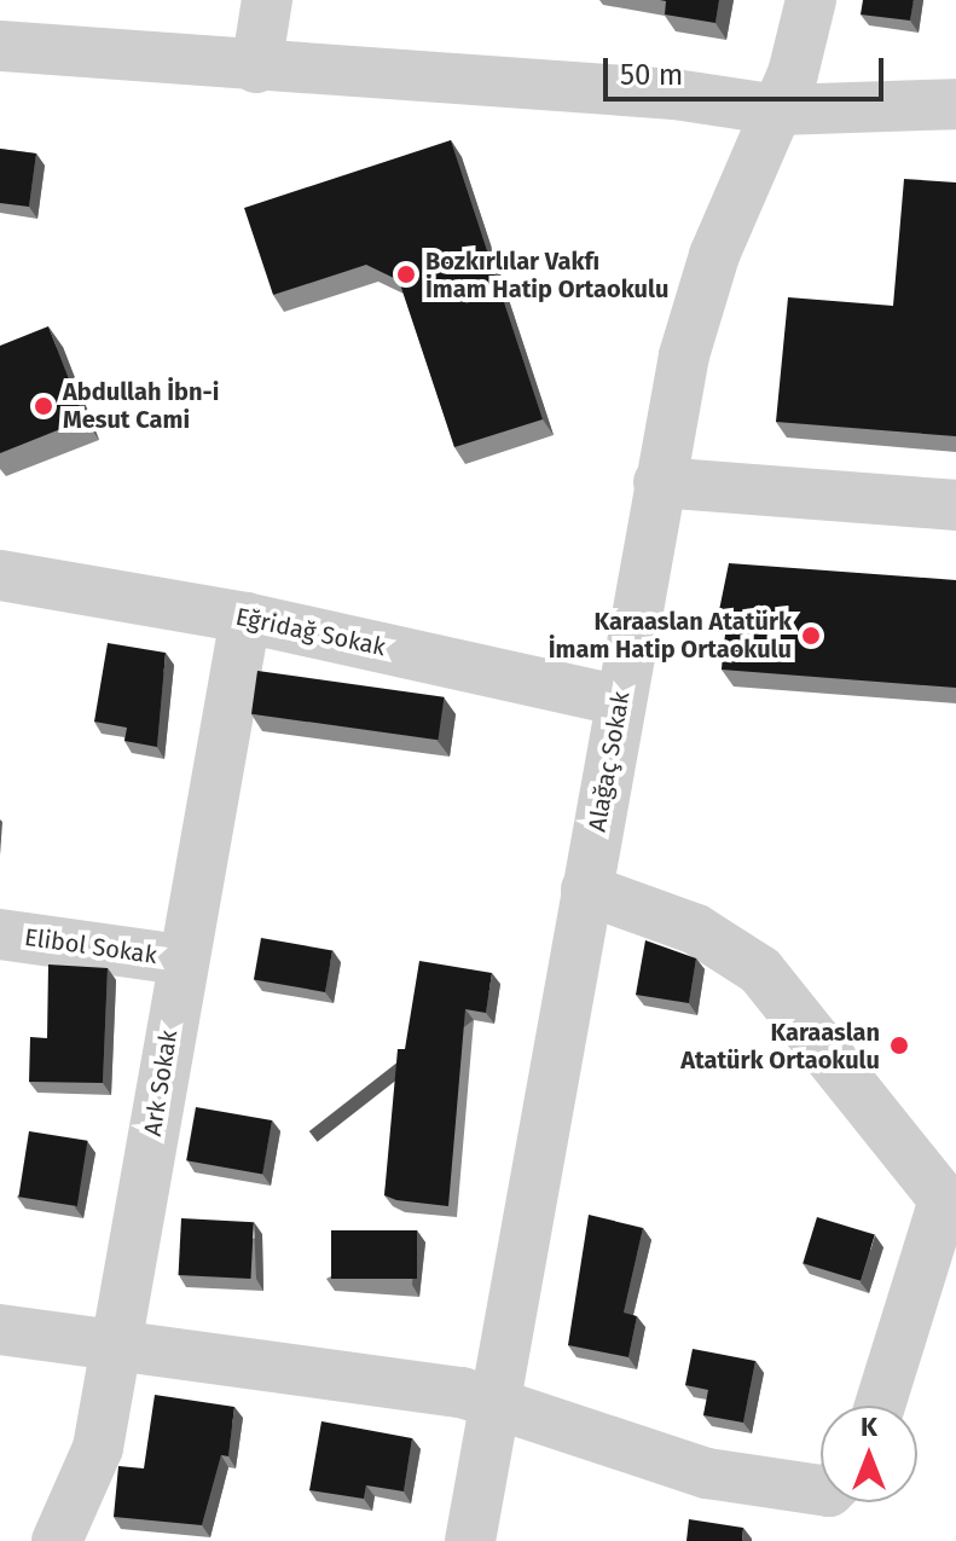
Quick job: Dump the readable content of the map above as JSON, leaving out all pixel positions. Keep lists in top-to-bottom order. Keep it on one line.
{"streets":{"street":["Eğridağ Sokak","Alağaç Sokak","Elibol Sokak","Ark Sokak"]},"crossings":[["Eğridağ Sokak","Alağaç Sokak"],["Eğridağ Sokak","Ark Sokak"],["Elibol Sokak","Ark Sokak"]],"places":["Bozkırlılar Vakfı İmam Hatip Ortaokulu","Abdullah İbn-i Mesut Cami","Karaaslan Atatürk İmam Hatip Ortaokulu","Karaaslan Atatürk Ortaokulu"],"scale_bar":"50 m","north":"top"}
